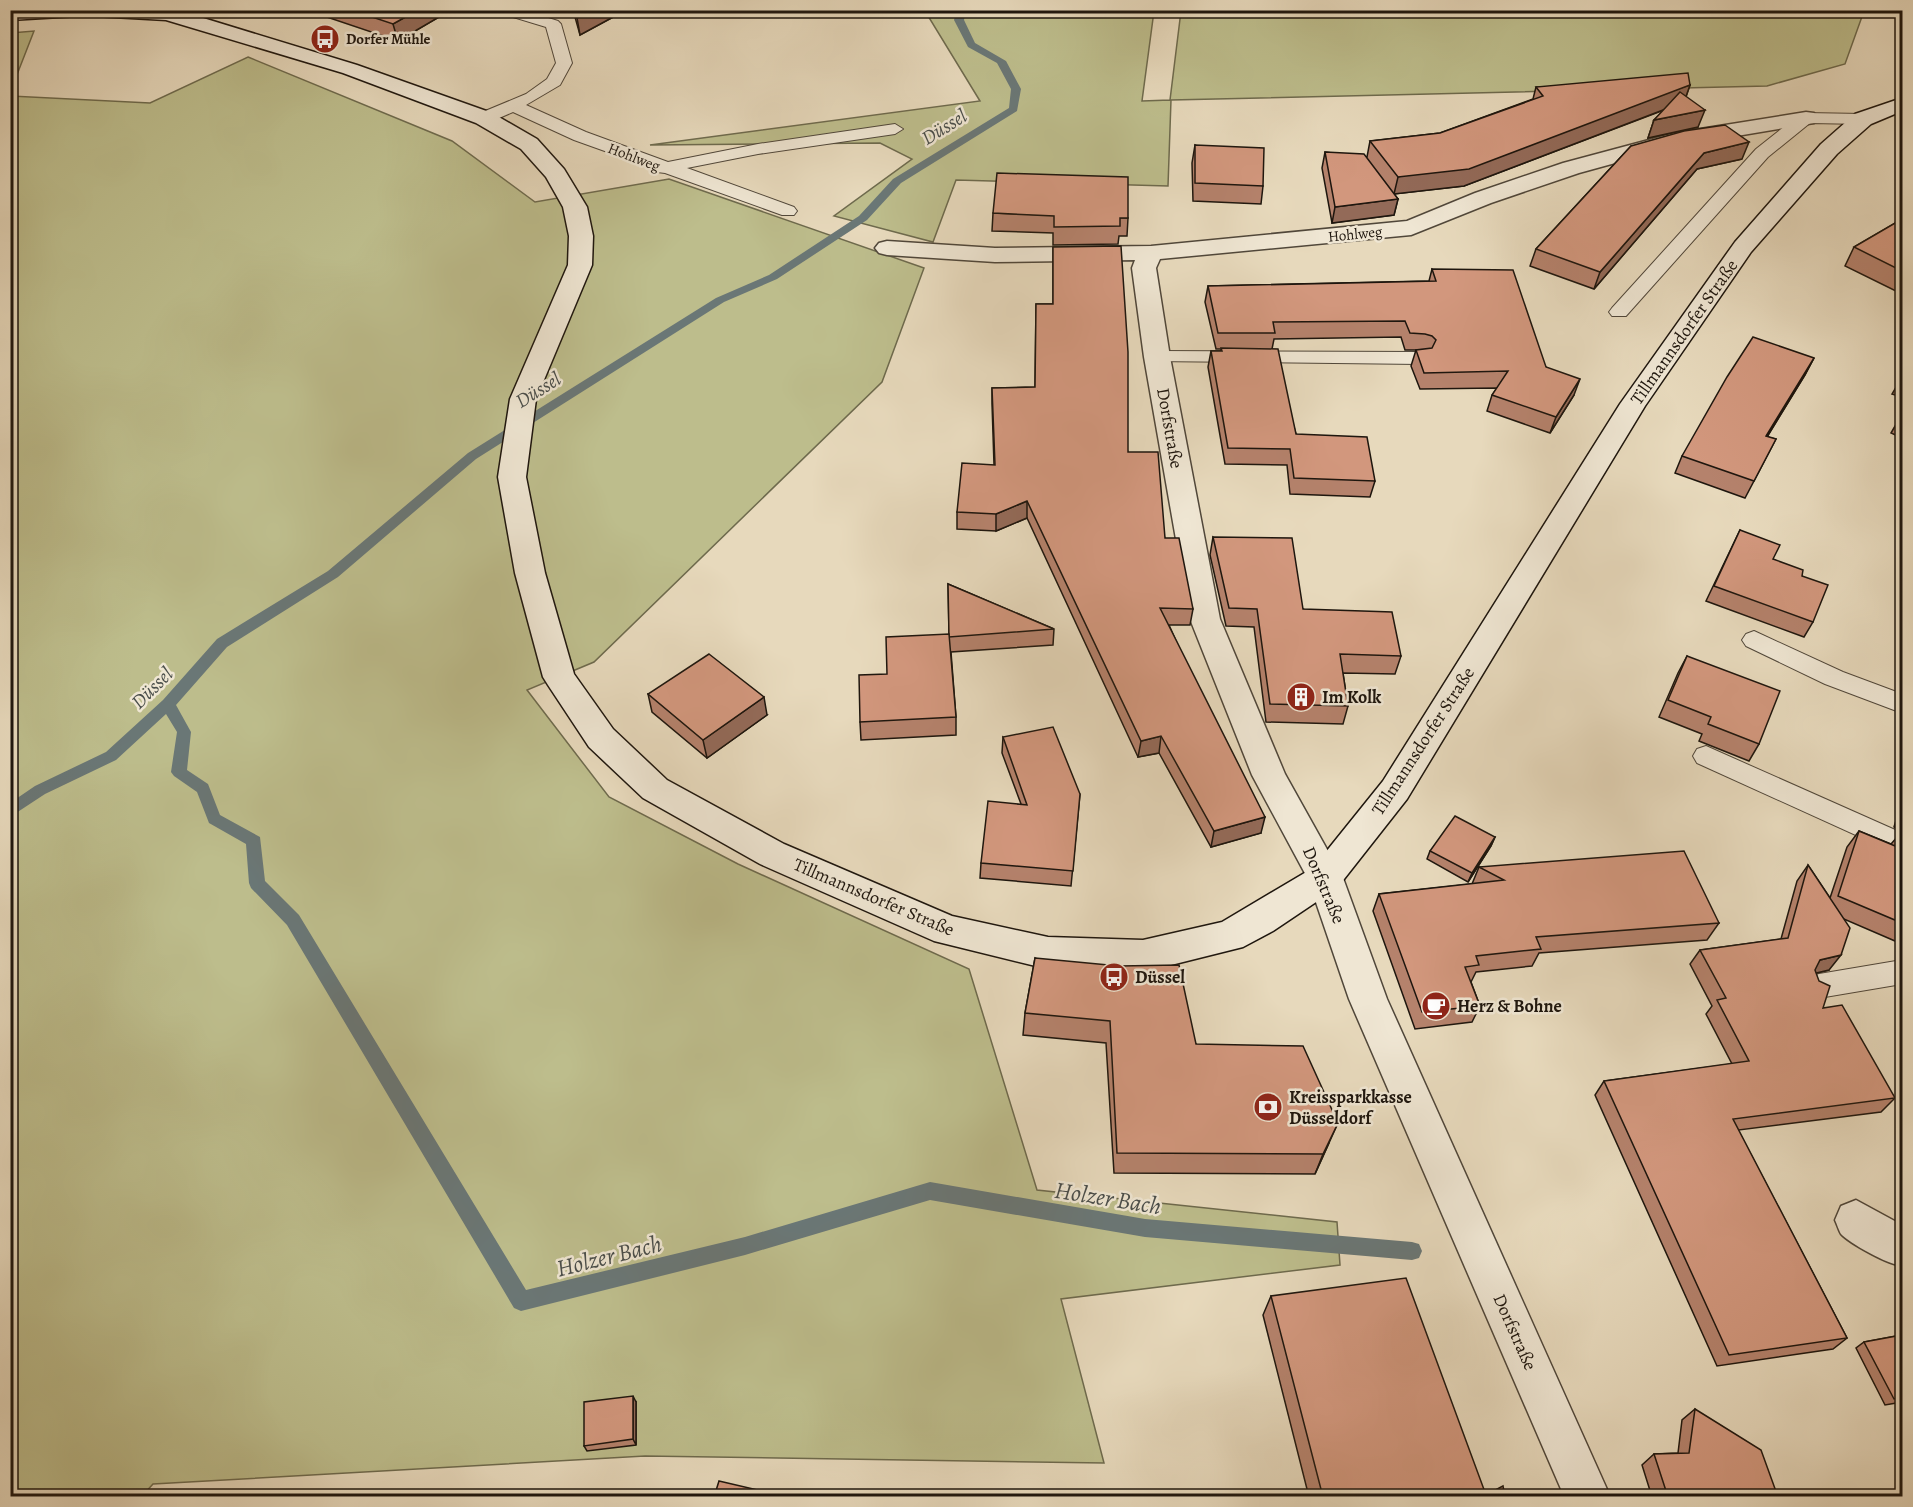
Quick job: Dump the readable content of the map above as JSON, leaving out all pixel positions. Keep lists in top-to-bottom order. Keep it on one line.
{"streets":{"main road":["Hohlweg","Tillmannsdorfer Straße","Dorfstraße"]},"crossings":[["Hohlweg","Tillmannsdorfer Straße"],["Hohlweg","Dorfstraße"],["Tillmannsdorfer Straße","Dorfstraße"]],"water":["Düssel","Holzer Bach"],"places":{"bus stop":["Dorfer Mühle","Düssel"],"building":["Im Kolk"],"cafe":["Herz & Bohne"],"bank":["Kreissparkkasse Düsseldorf"]}}
